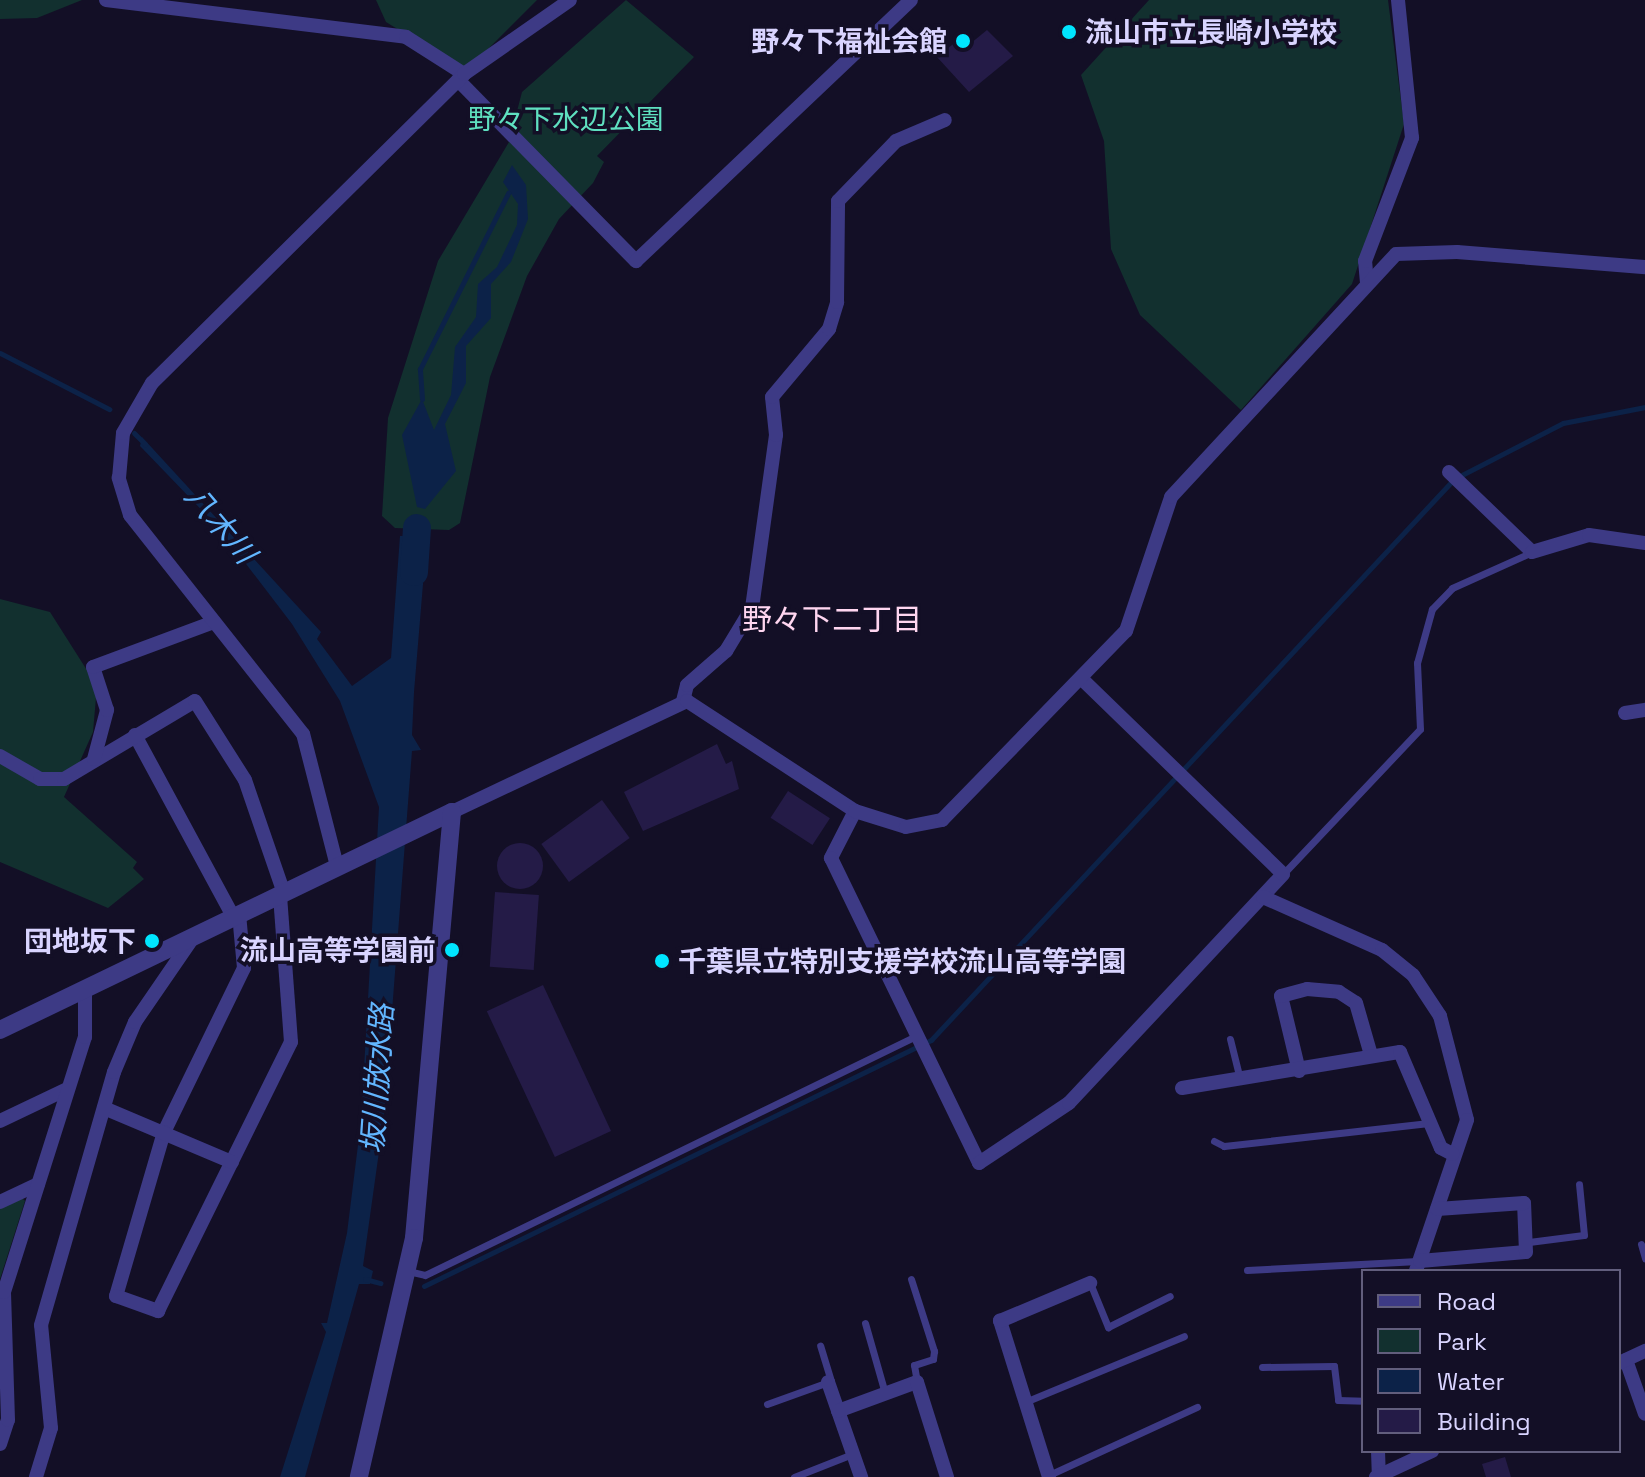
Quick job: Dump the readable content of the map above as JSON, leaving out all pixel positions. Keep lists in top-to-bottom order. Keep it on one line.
{"districts":["野々下二丁目"],"water":["八木川","坂川放水路"],"parks":["野々下水辺公園"],"places":["流山市立長崎小学校","野々下福祉会館","団地坂下","流山高等学園前","千葉県立特別支援学校流山高等学園"],"legend":["Road","Park","Water","Building"]}
